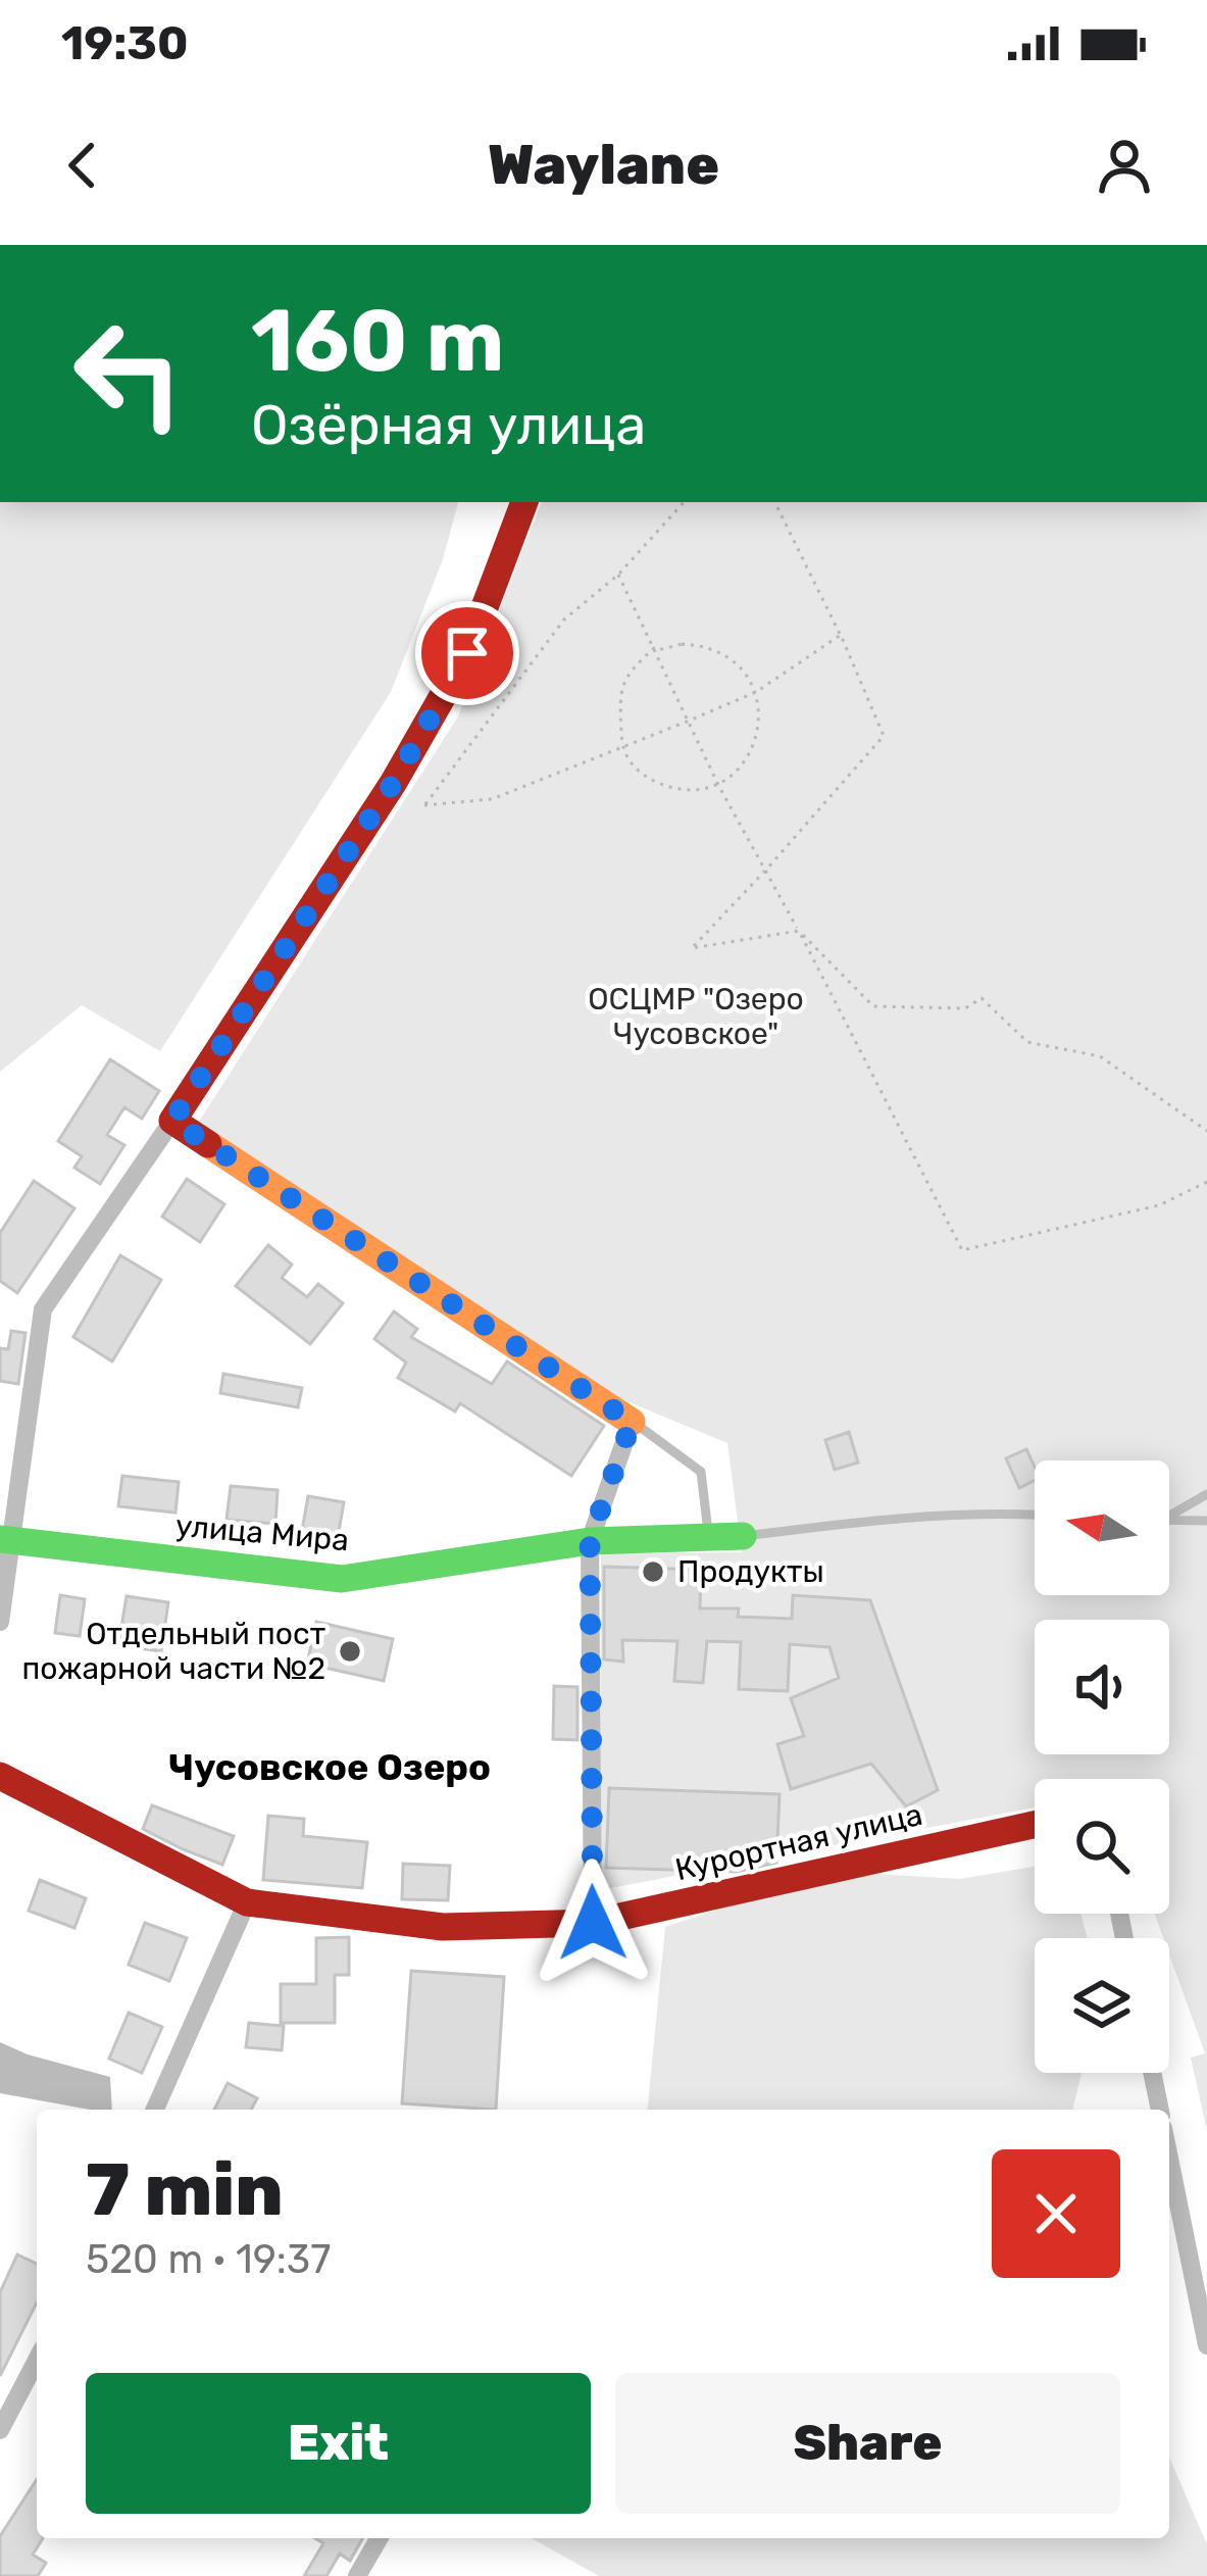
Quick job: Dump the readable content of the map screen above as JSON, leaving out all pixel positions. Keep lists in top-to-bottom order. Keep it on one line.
{"streets":{"street":["улица Мира","Курортная улица"]},"districts":["Чусовское Озеро"],"parks":["ОСЦМР \"Озеро Чусовское\""],"places":["Продукты","Отдельный пост пожарной части №2"],"north":"left","page":{"status":"19:30","header":"Waylane","turn":["160 m","Озёрная улица"],"heading":["7 min","520 m · 19:37"],"buttons":["Exit","Share"]}}
